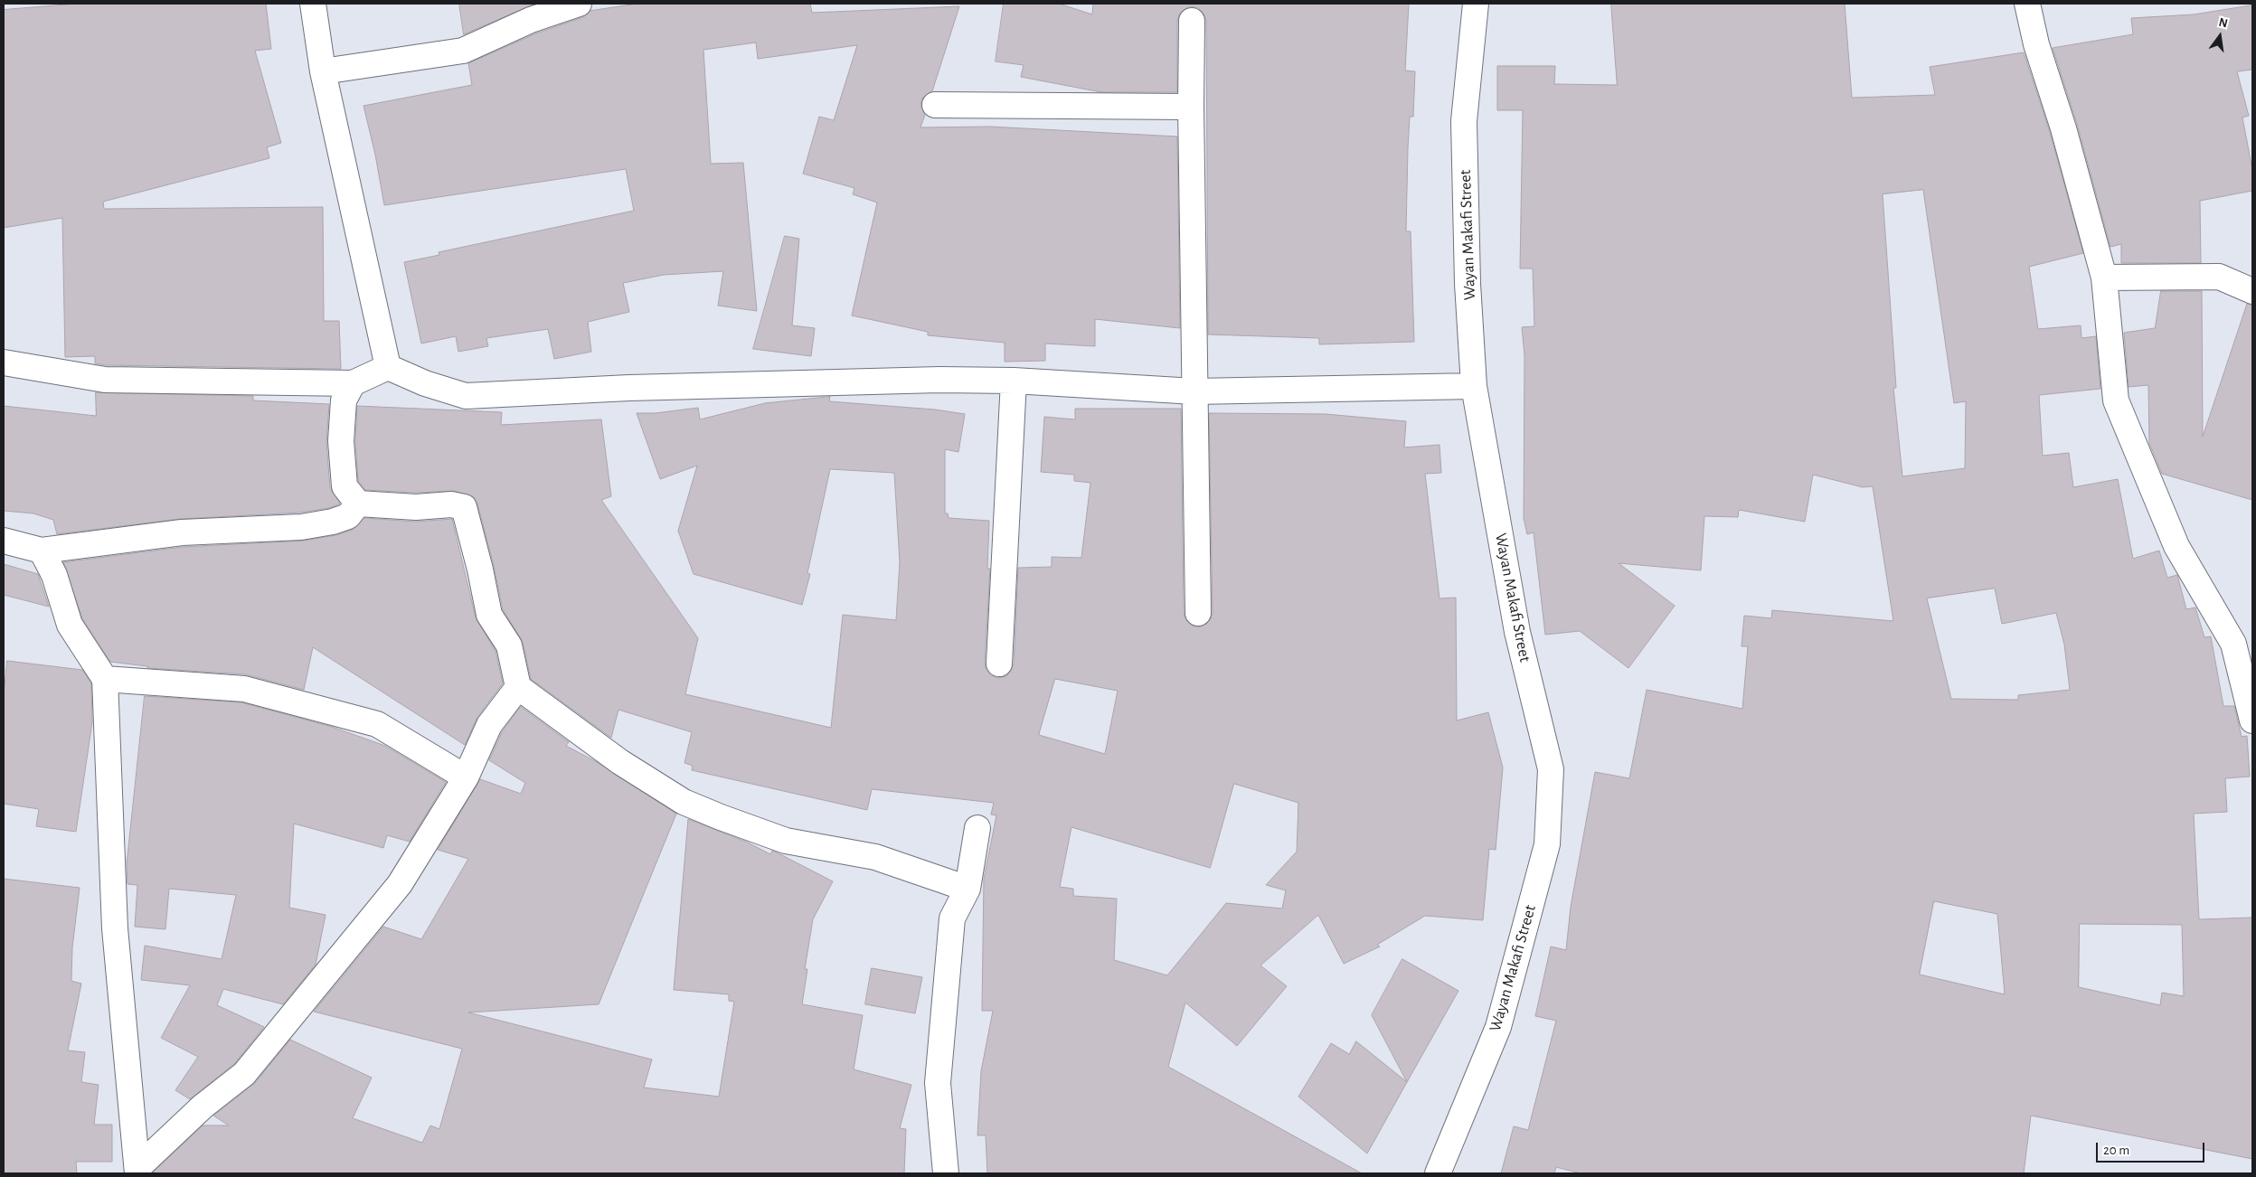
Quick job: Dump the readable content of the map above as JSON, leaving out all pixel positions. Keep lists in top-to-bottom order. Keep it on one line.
{"streets":{"street":["Wayan Makafi Street"]},"scale_bar":"20 m","north":"top"}
